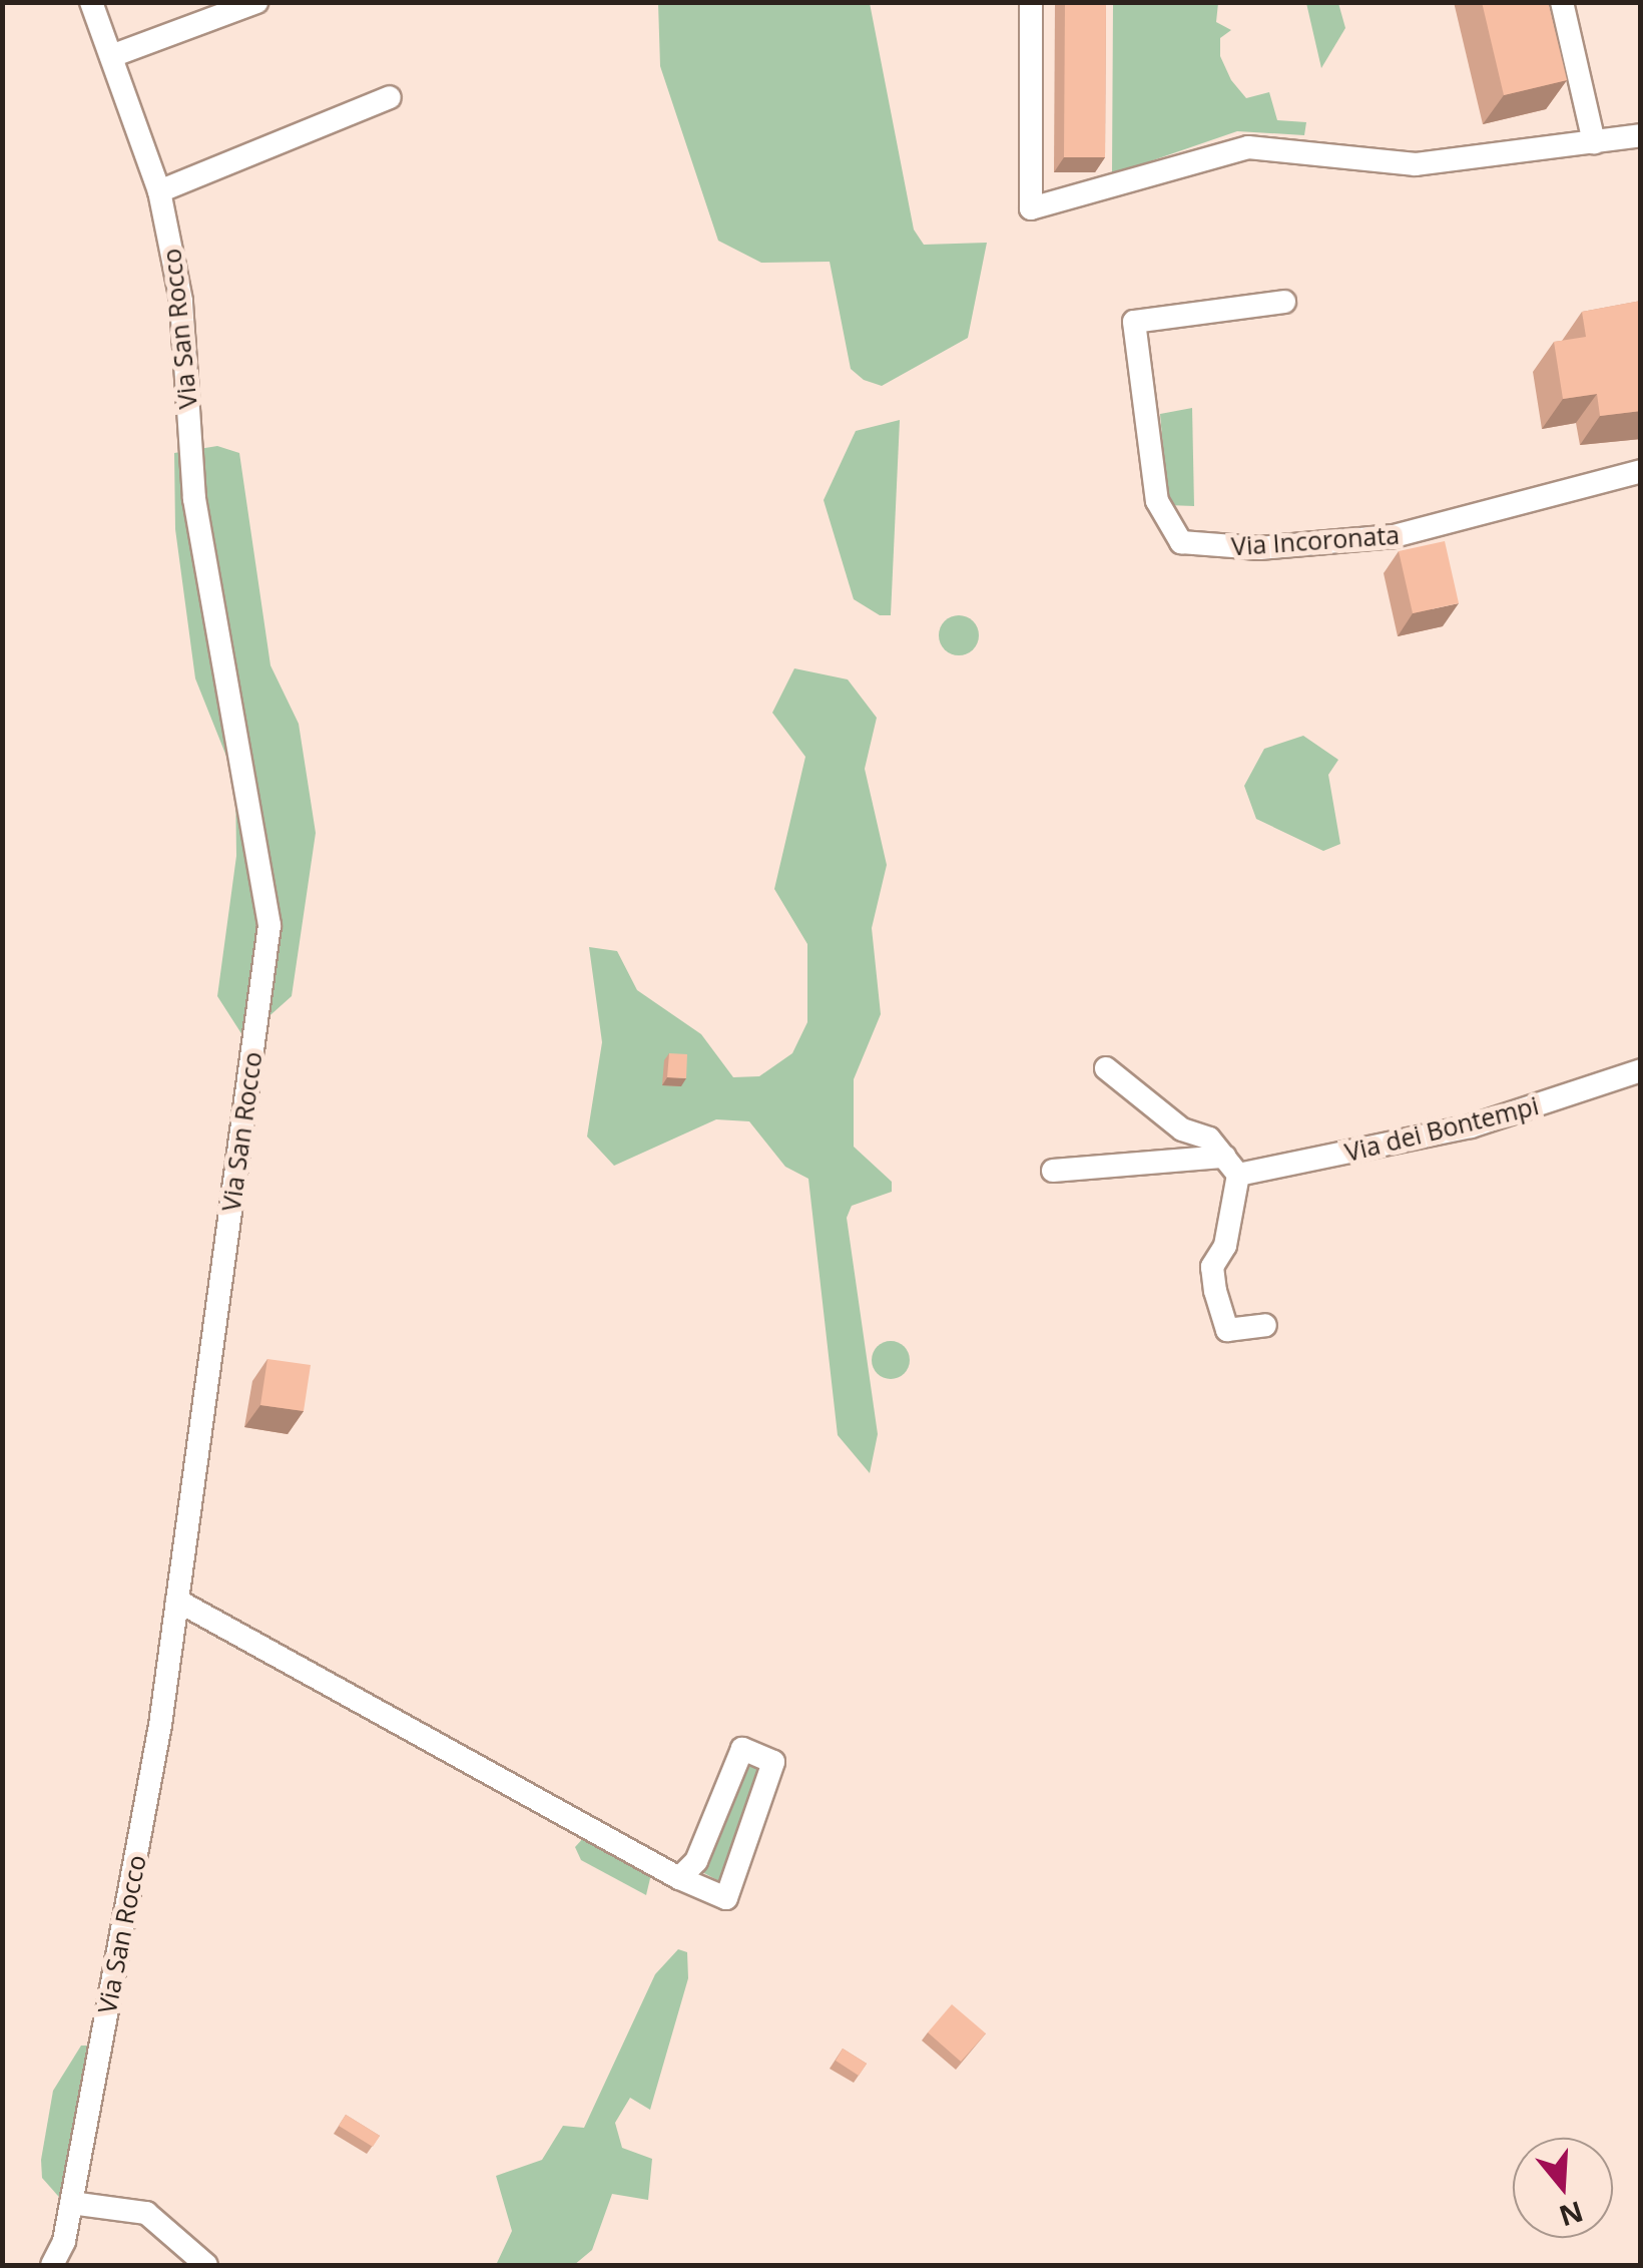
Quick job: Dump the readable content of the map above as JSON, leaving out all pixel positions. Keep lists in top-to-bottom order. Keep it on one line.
{"streets":{"street":["Via San Rocco","Via Incoronata","Via dei Bontempi"]},"north":"bottom"}
